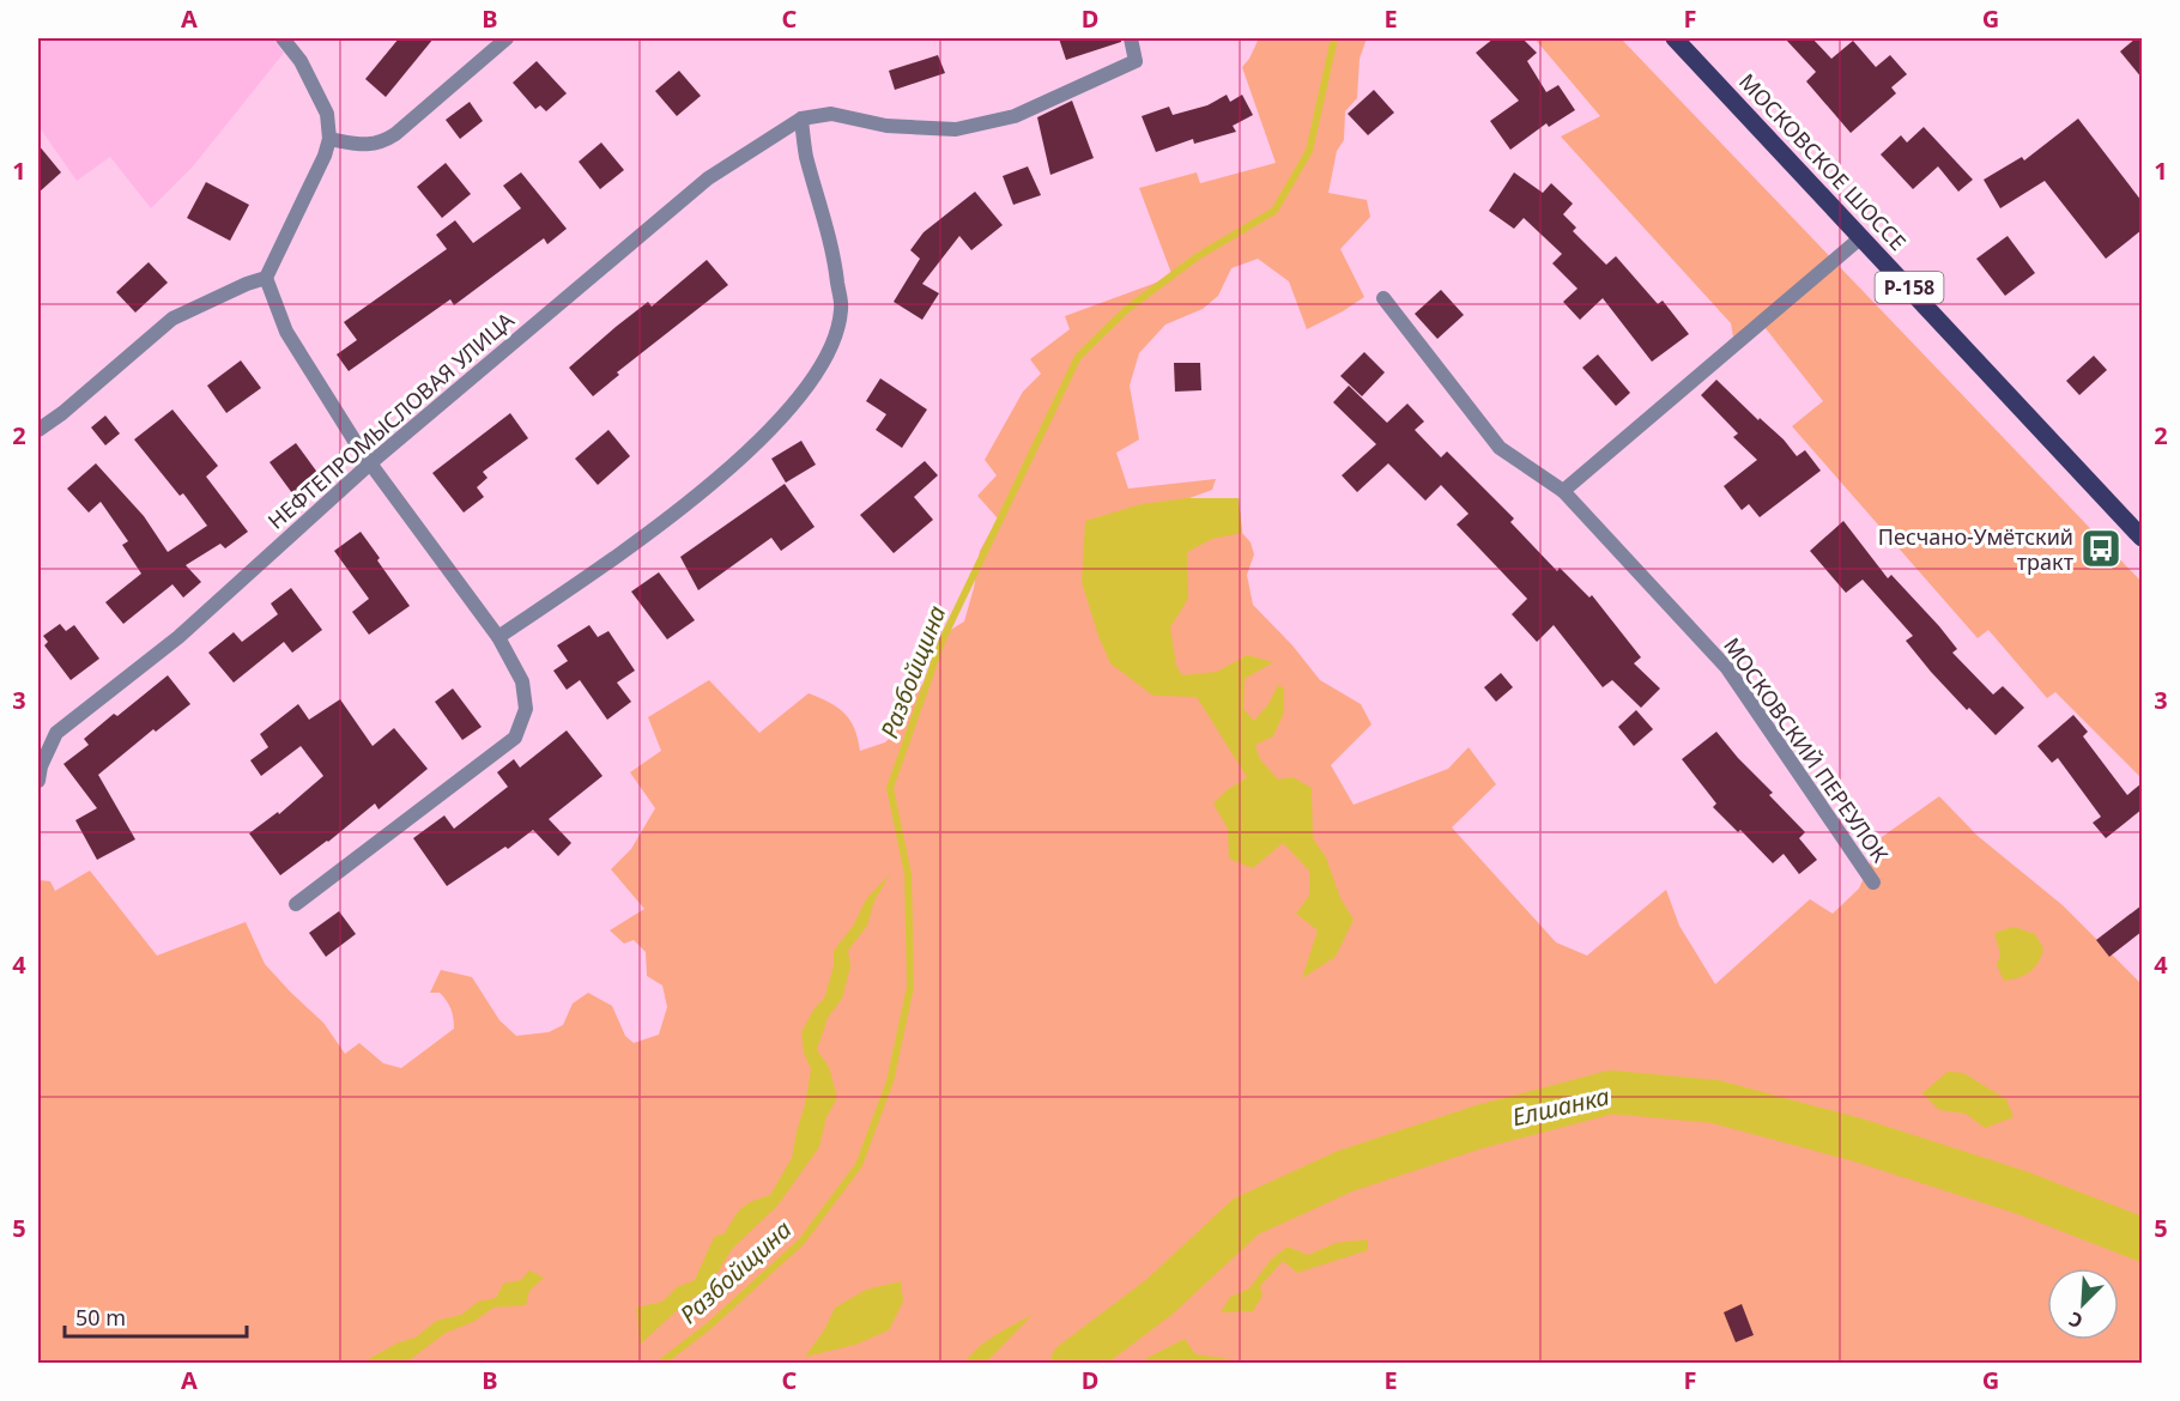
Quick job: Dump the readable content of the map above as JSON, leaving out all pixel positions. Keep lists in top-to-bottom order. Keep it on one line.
{"streets":{"main road":["МОСКОВСКОЕ ШОССЕ","Р-158"],"street":["НЕФТЕПРОМЫСЛОВАЯ УЛИЦА","МОСКОВСКИЙ ПЕРЕУЛОК"]},"water":["Разбойщина","Елшанка"],"places":{"bus stop":["Песчано-Умётский тракт"]},"scale_bar":"50 m","north":"bottom left","grid":{"columns":["A","B","C","D","E","F","G"],"rows":["1","2","3","4","5"]}}
